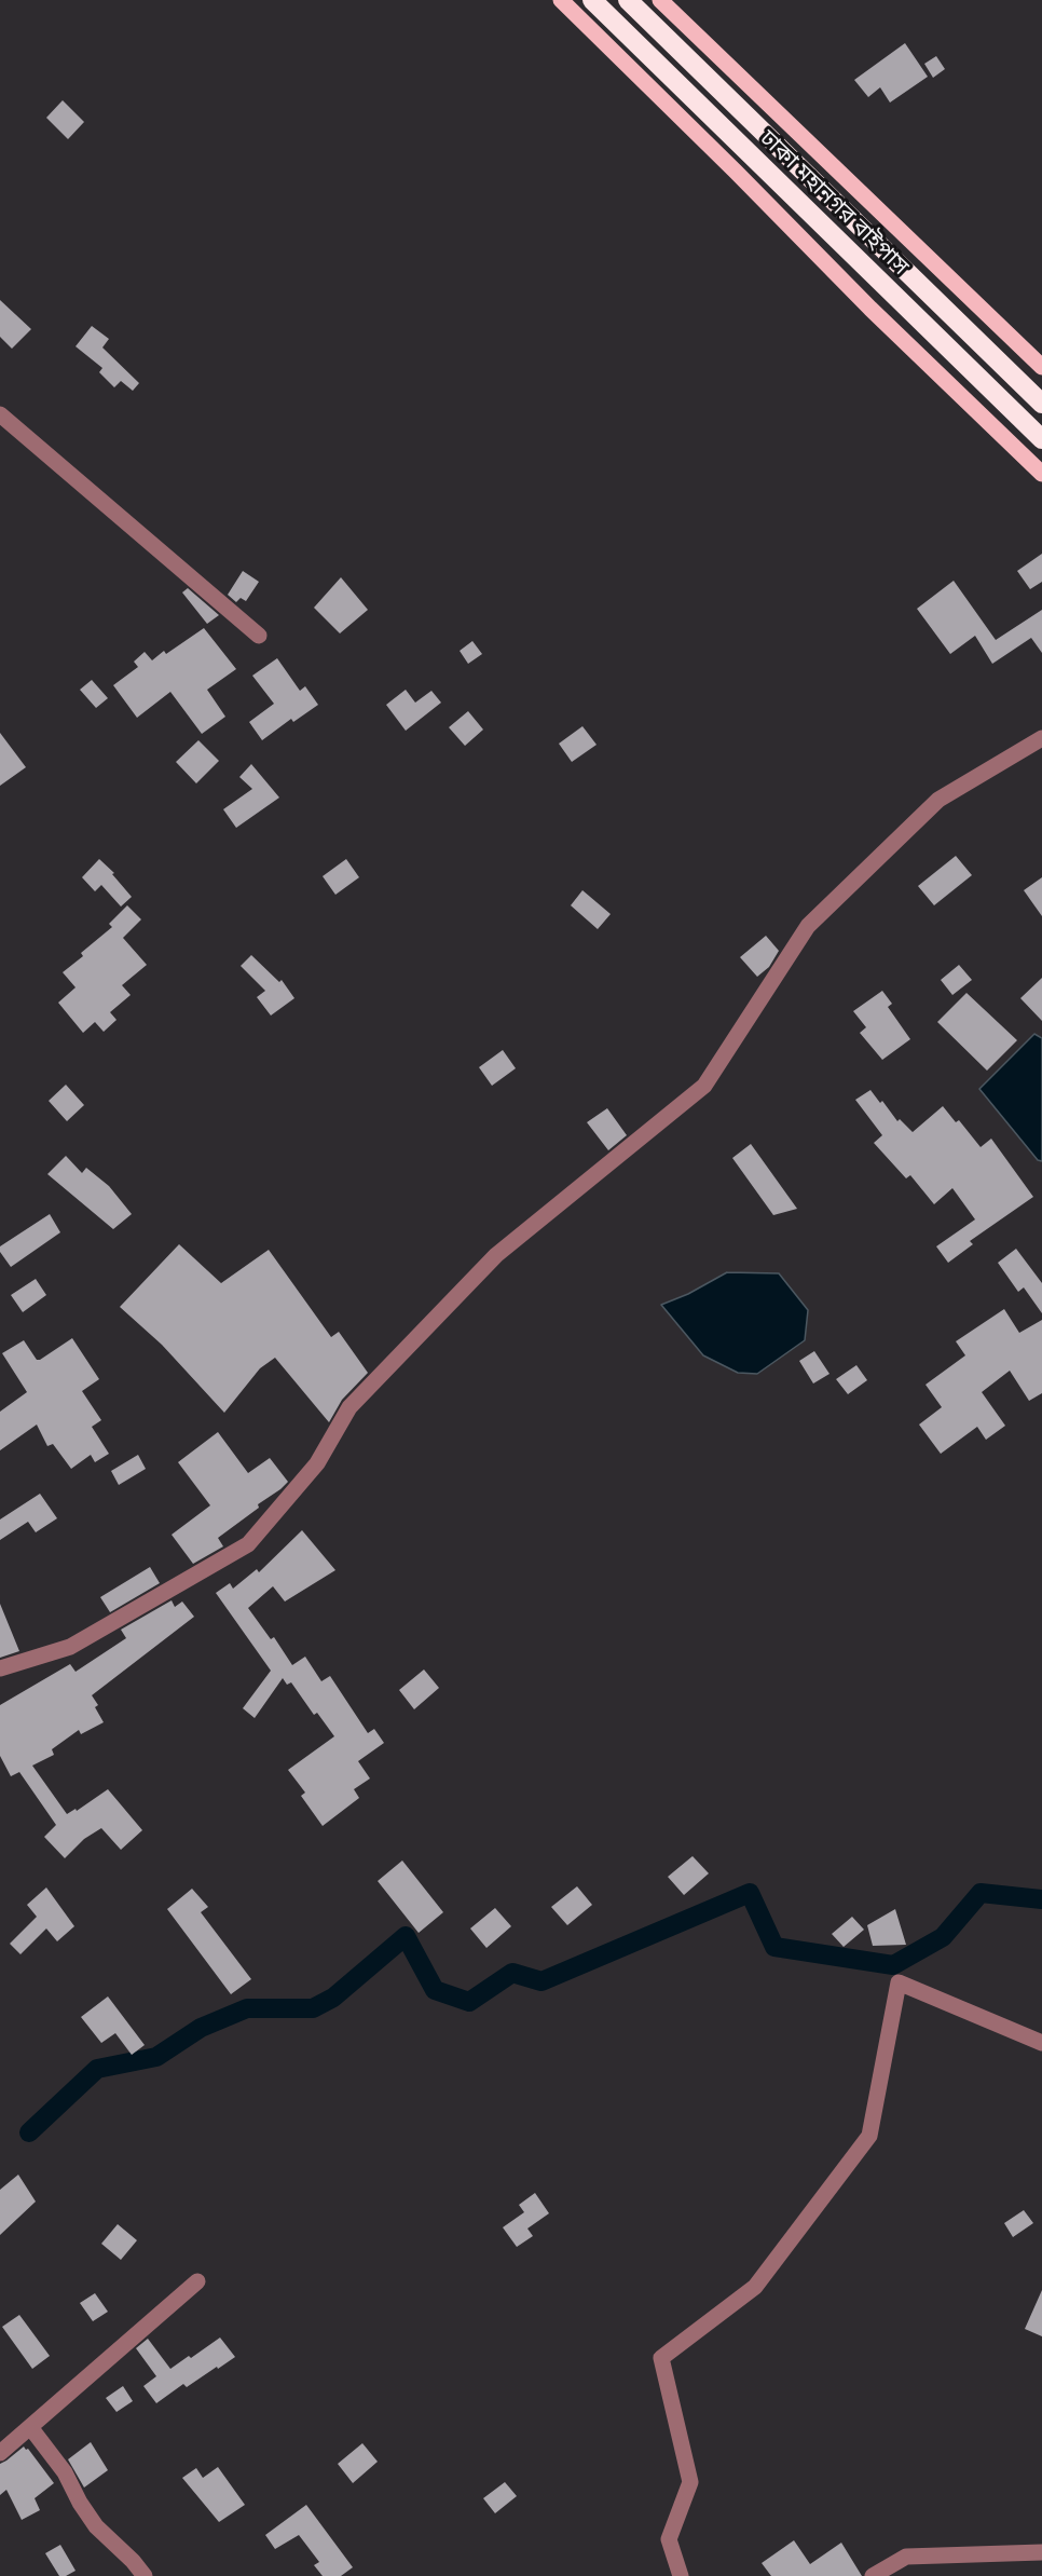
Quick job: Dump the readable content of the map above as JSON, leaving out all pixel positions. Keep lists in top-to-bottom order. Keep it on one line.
{"streets":{"highway":["ঢাকা মহানগর বাইপাস"]}}
